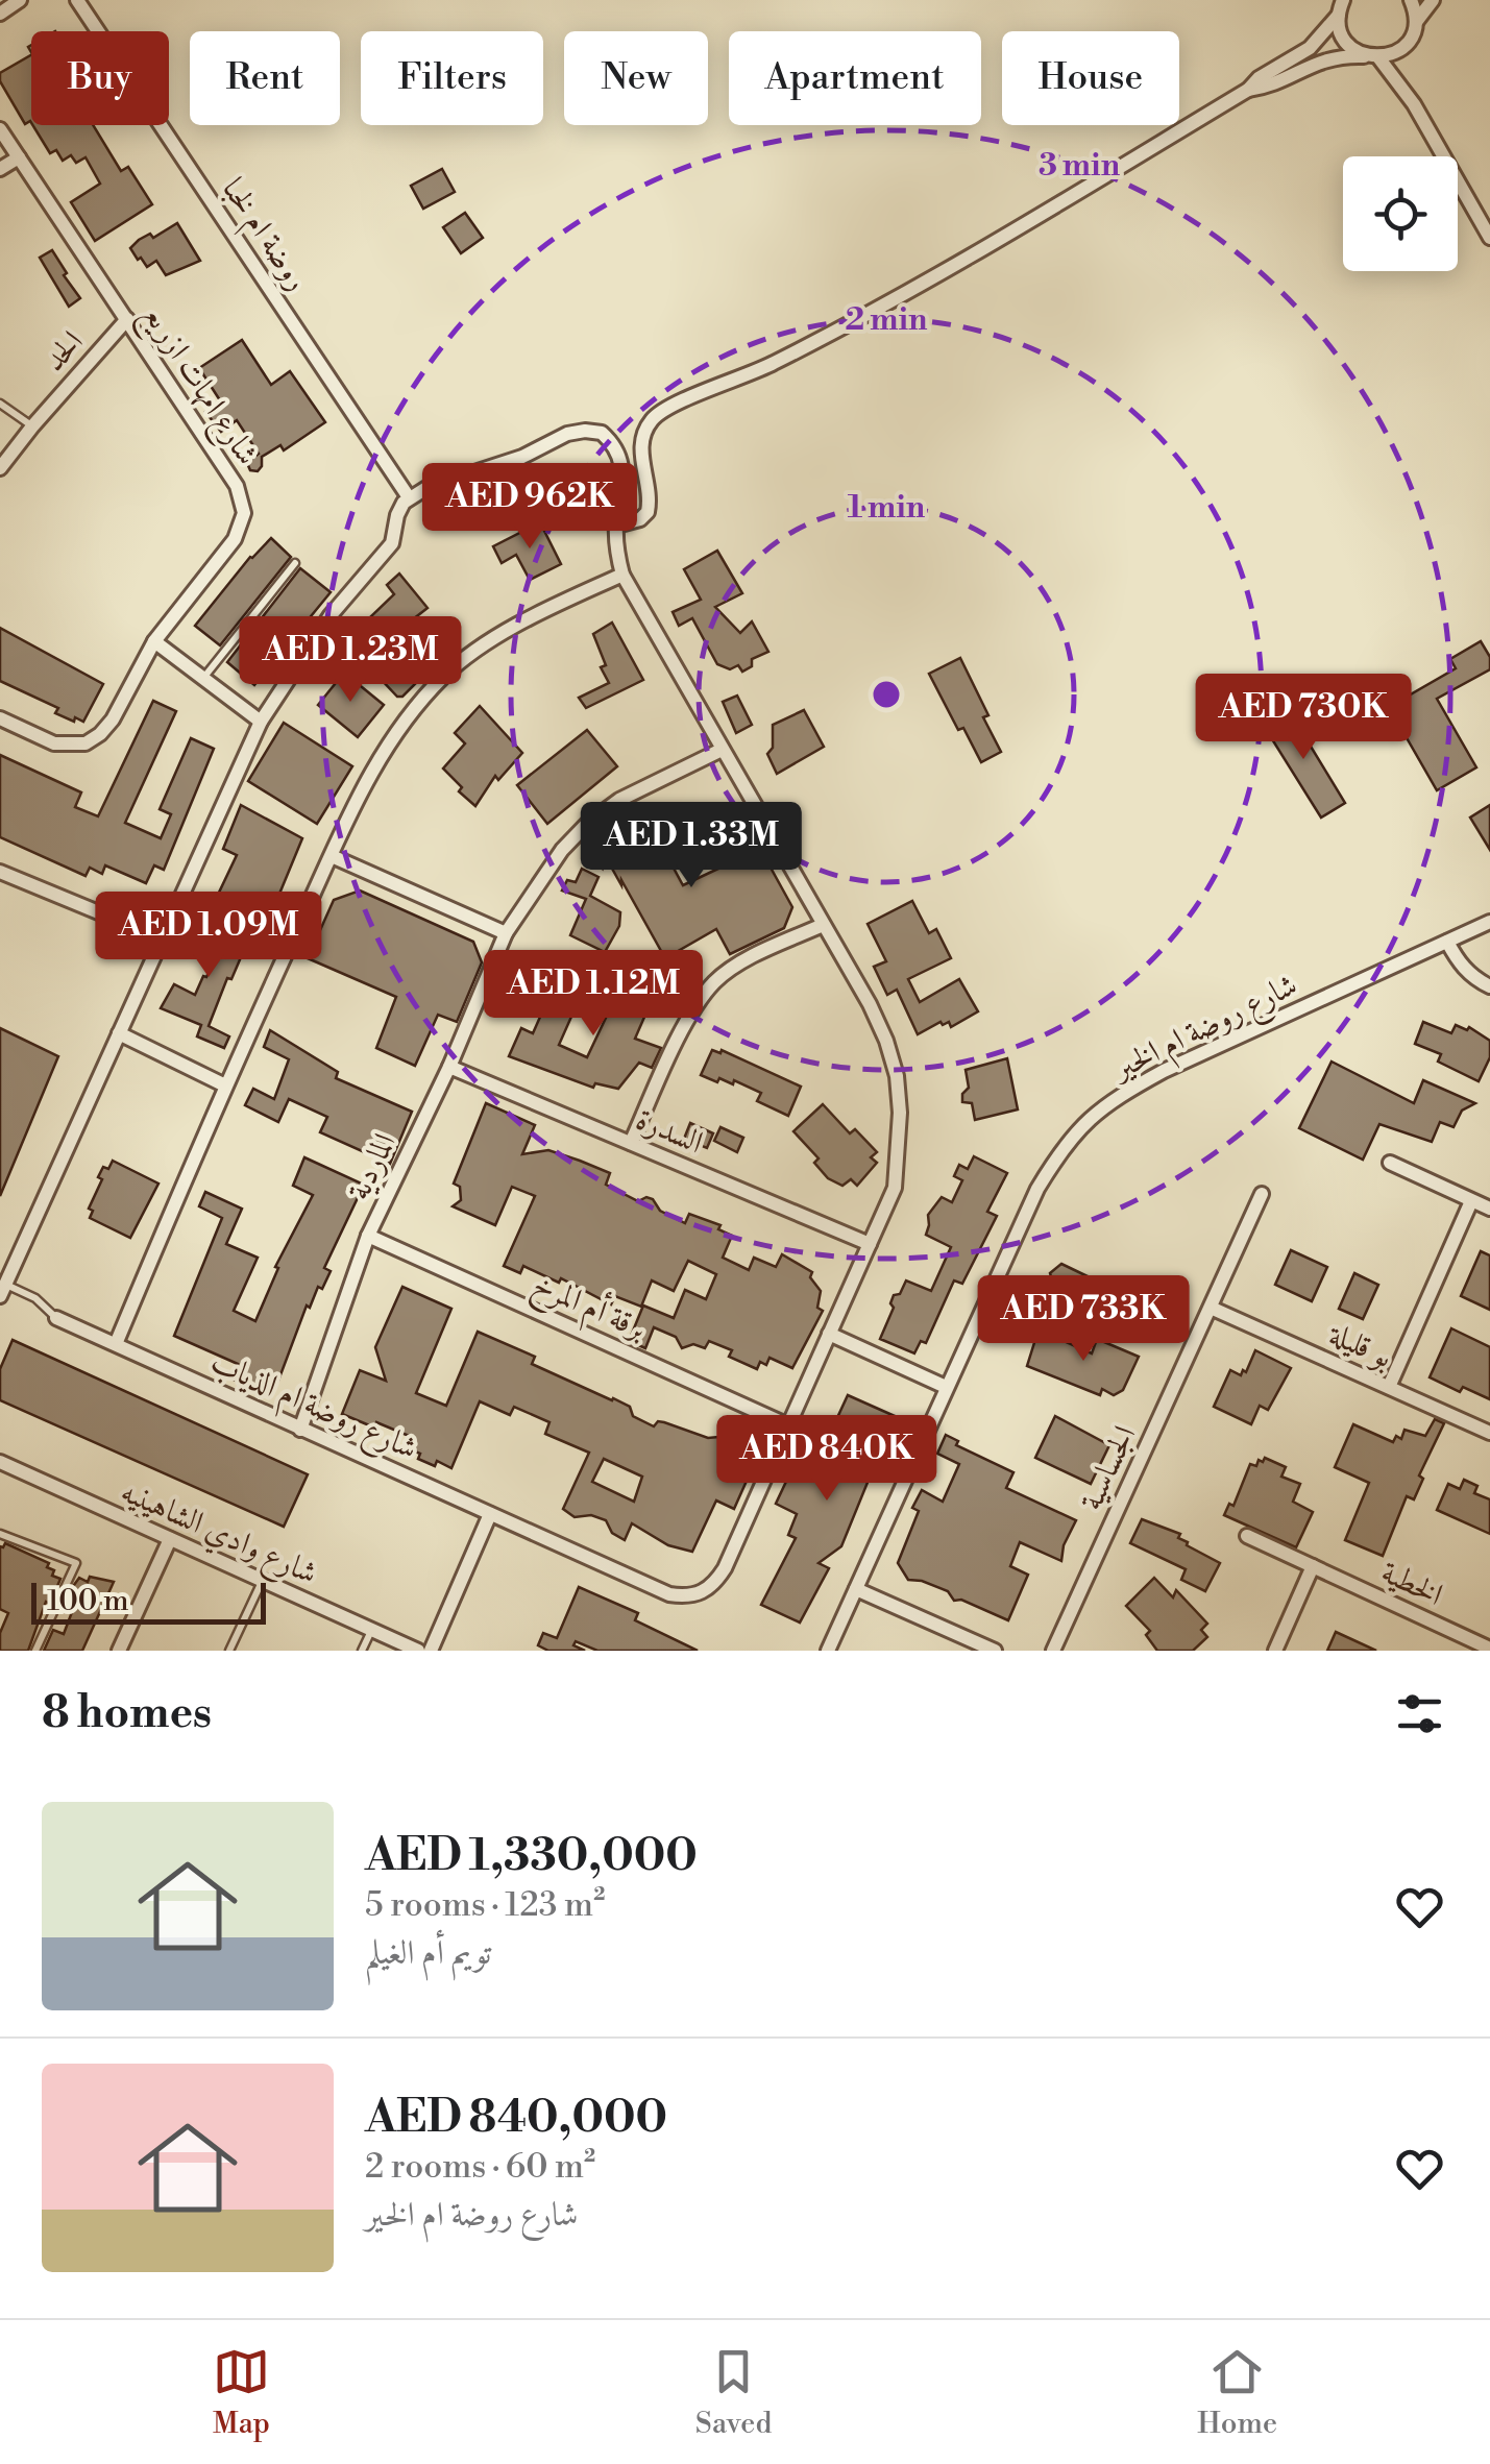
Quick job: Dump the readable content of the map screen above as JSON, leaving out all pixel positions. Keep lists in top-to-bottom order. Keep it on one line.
{"streets":{"street":["روضة ام لخبا","الحد","شارع امهات ازريع","شارع روضة ام الخير","السدرة","الماردية","برقة أم المرخ","بو قليلة","شارع روضة ام الذياب","الجساسية","شارع وادي الشاهينيه","الخطية"]},"crossings":[["الحد","شارع امهات ازريع"],["السدرة","الماردية"],["السدرة","شارع روضة ام الذياب"],["الماردية","برقة أم المرخ"],["الماردية","شارع روضة ام الذياب"],["برقة أم المرخ","شارع روضة ام الذياب"],["بو قليلة","الجساسية"]],"scale_bar":"100 m","page":{"chip":["Buy","Rent","Filters","New","Apartment","House"],"price":["AED 962K","AED 1.23M","AED 730K","AED 1.33M","AED 1.09M","AED 1.12M","AED 733K","AED 840K"],"scale":"100 m","heading":"8 homes","list":[{"name":"AED 1,330,000","note":"5 rooms · 123 m² · تويم أم الغيلم"},{"name":"AED 840,000","note":"2 rooms · 60 m² · شارع روضة ام الخير"}],"tabs":["Map","Saved","Home"]},"rings":["3 min","2 min","1 min"]}
